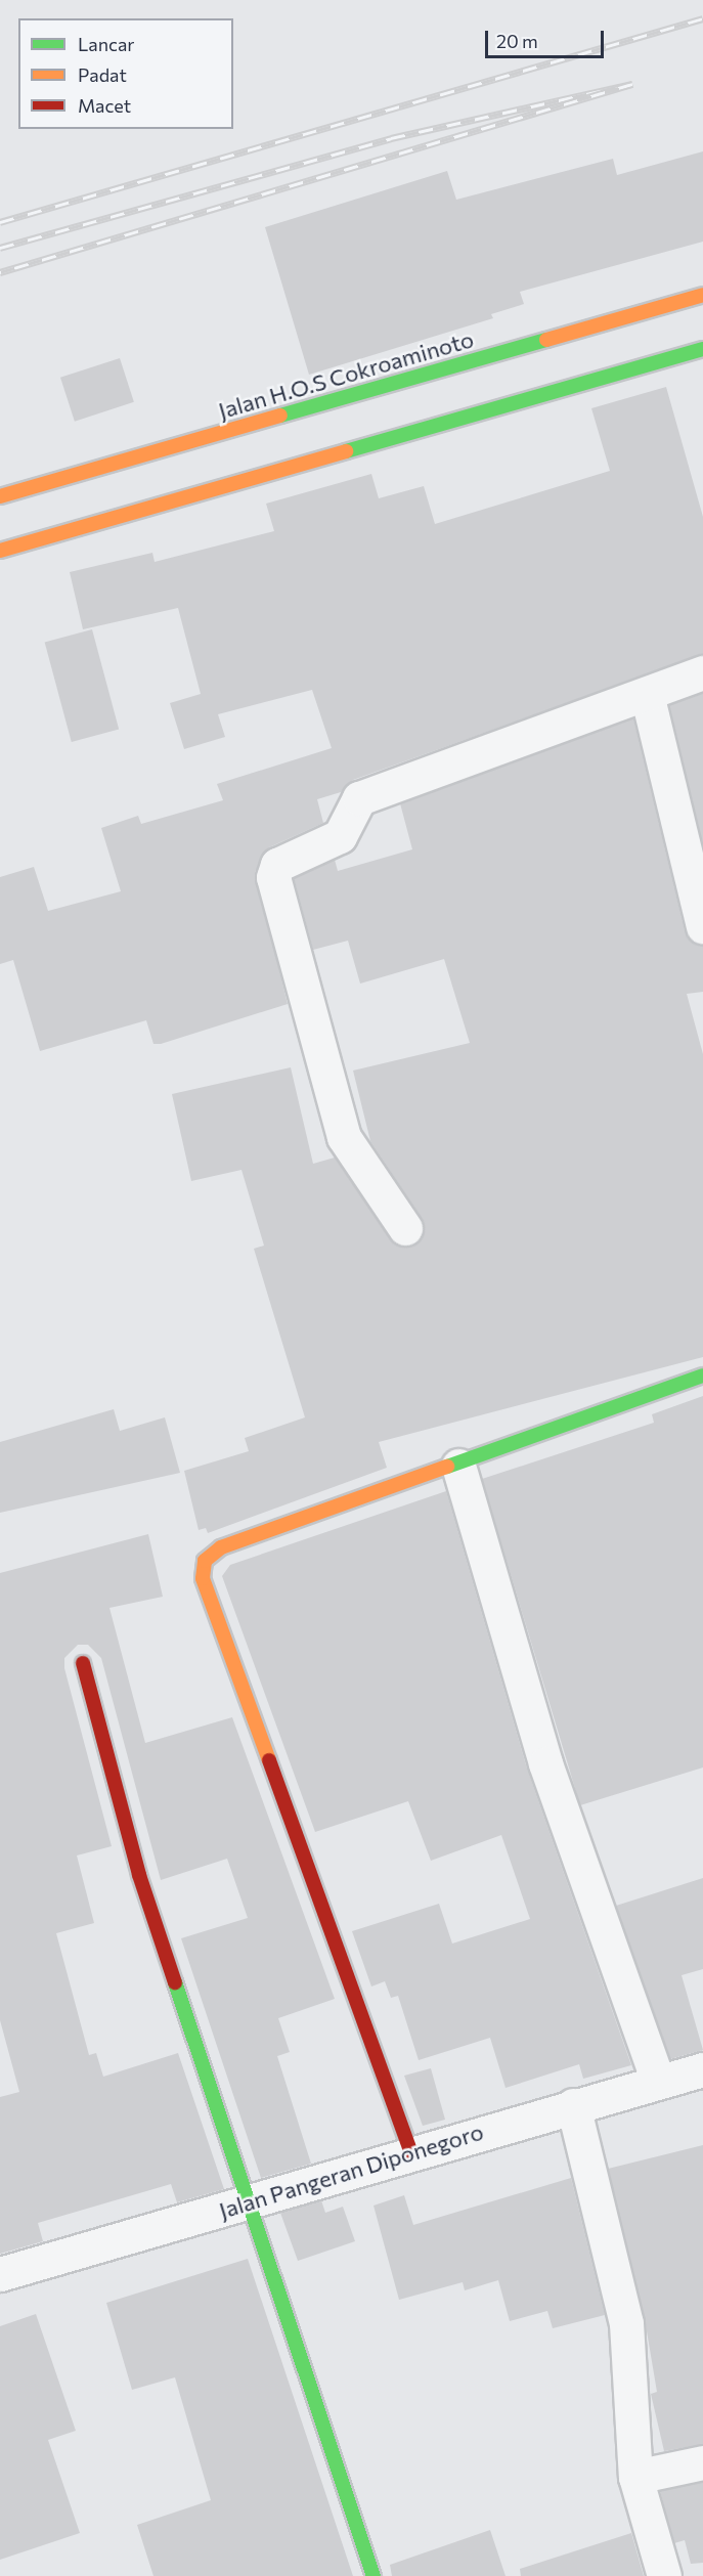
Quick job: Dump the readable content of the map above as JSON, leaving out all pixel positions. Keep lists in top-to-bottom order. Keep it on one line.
{"streets":{"street":["Jalan H.O.S Cokroaminoto","Jalan Pangeran Diponegoro"]},"legend":["Lancar","Padat","Macet"],"scale_bar":"20 m"}
